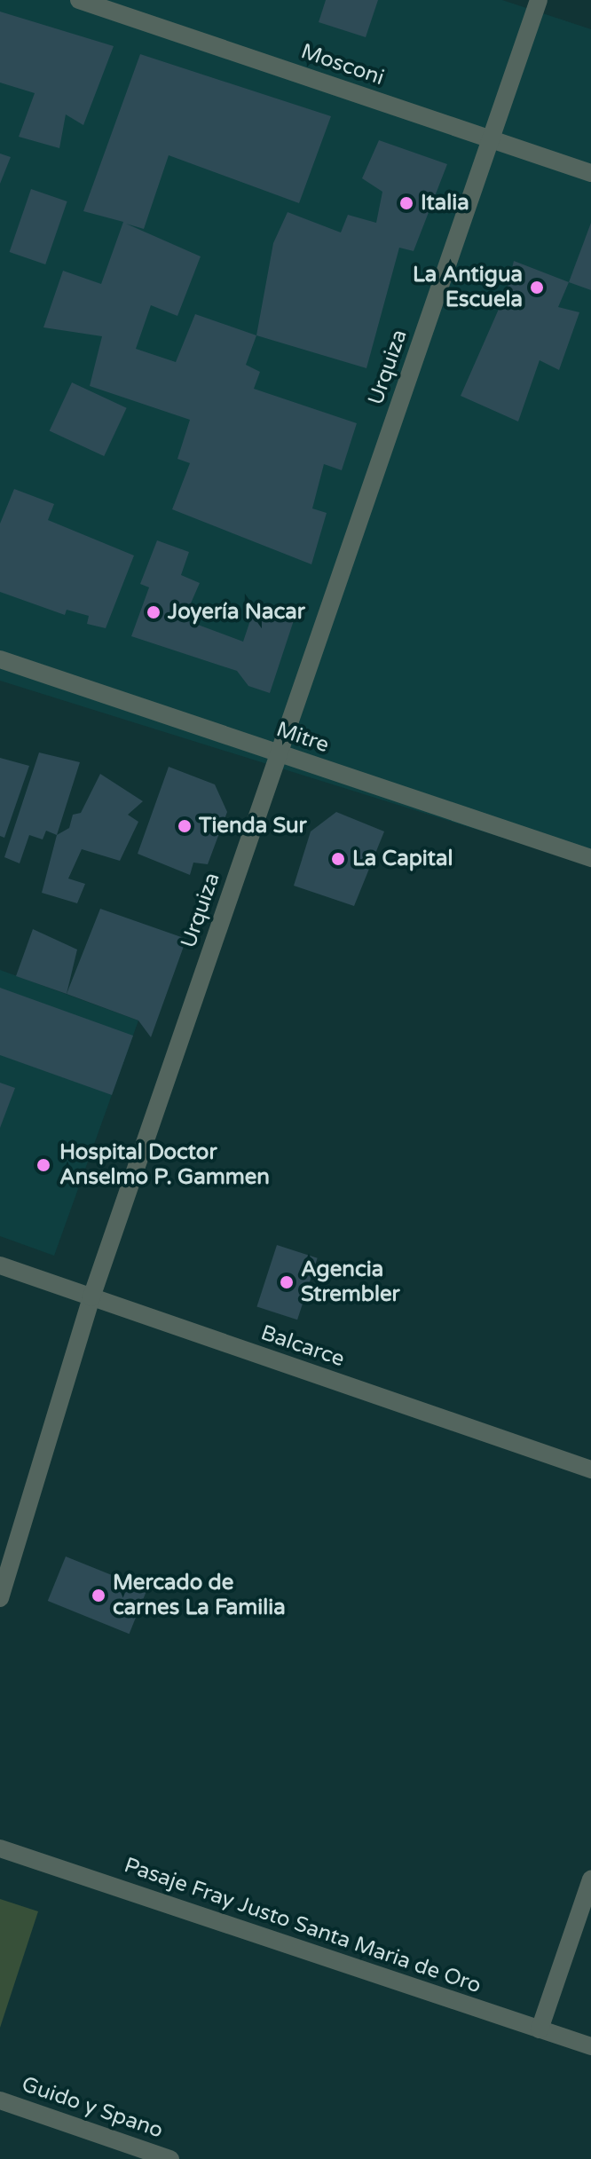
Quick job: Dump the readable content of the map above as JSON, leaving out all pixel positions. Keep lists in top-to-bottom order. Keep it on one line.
{"streets":{"street":["Mosconi","Urquiza","Mitre","Balcarce","Pasaje Fray Justo Santa Maria de Oro","Guido y Spano"]},"crossings":[["Mosconi","Urquiza"],["Urquiza","Mitre"],["Urquiza","Balcarce"]],"places":["Italia","La Antigua Escuela","Joyería Nacar","Tienda Sur","La Capital","Hospital Doctor Anselmo P. Gammen","Agencia Strembler","Mercado de carnes La Familia"]}
